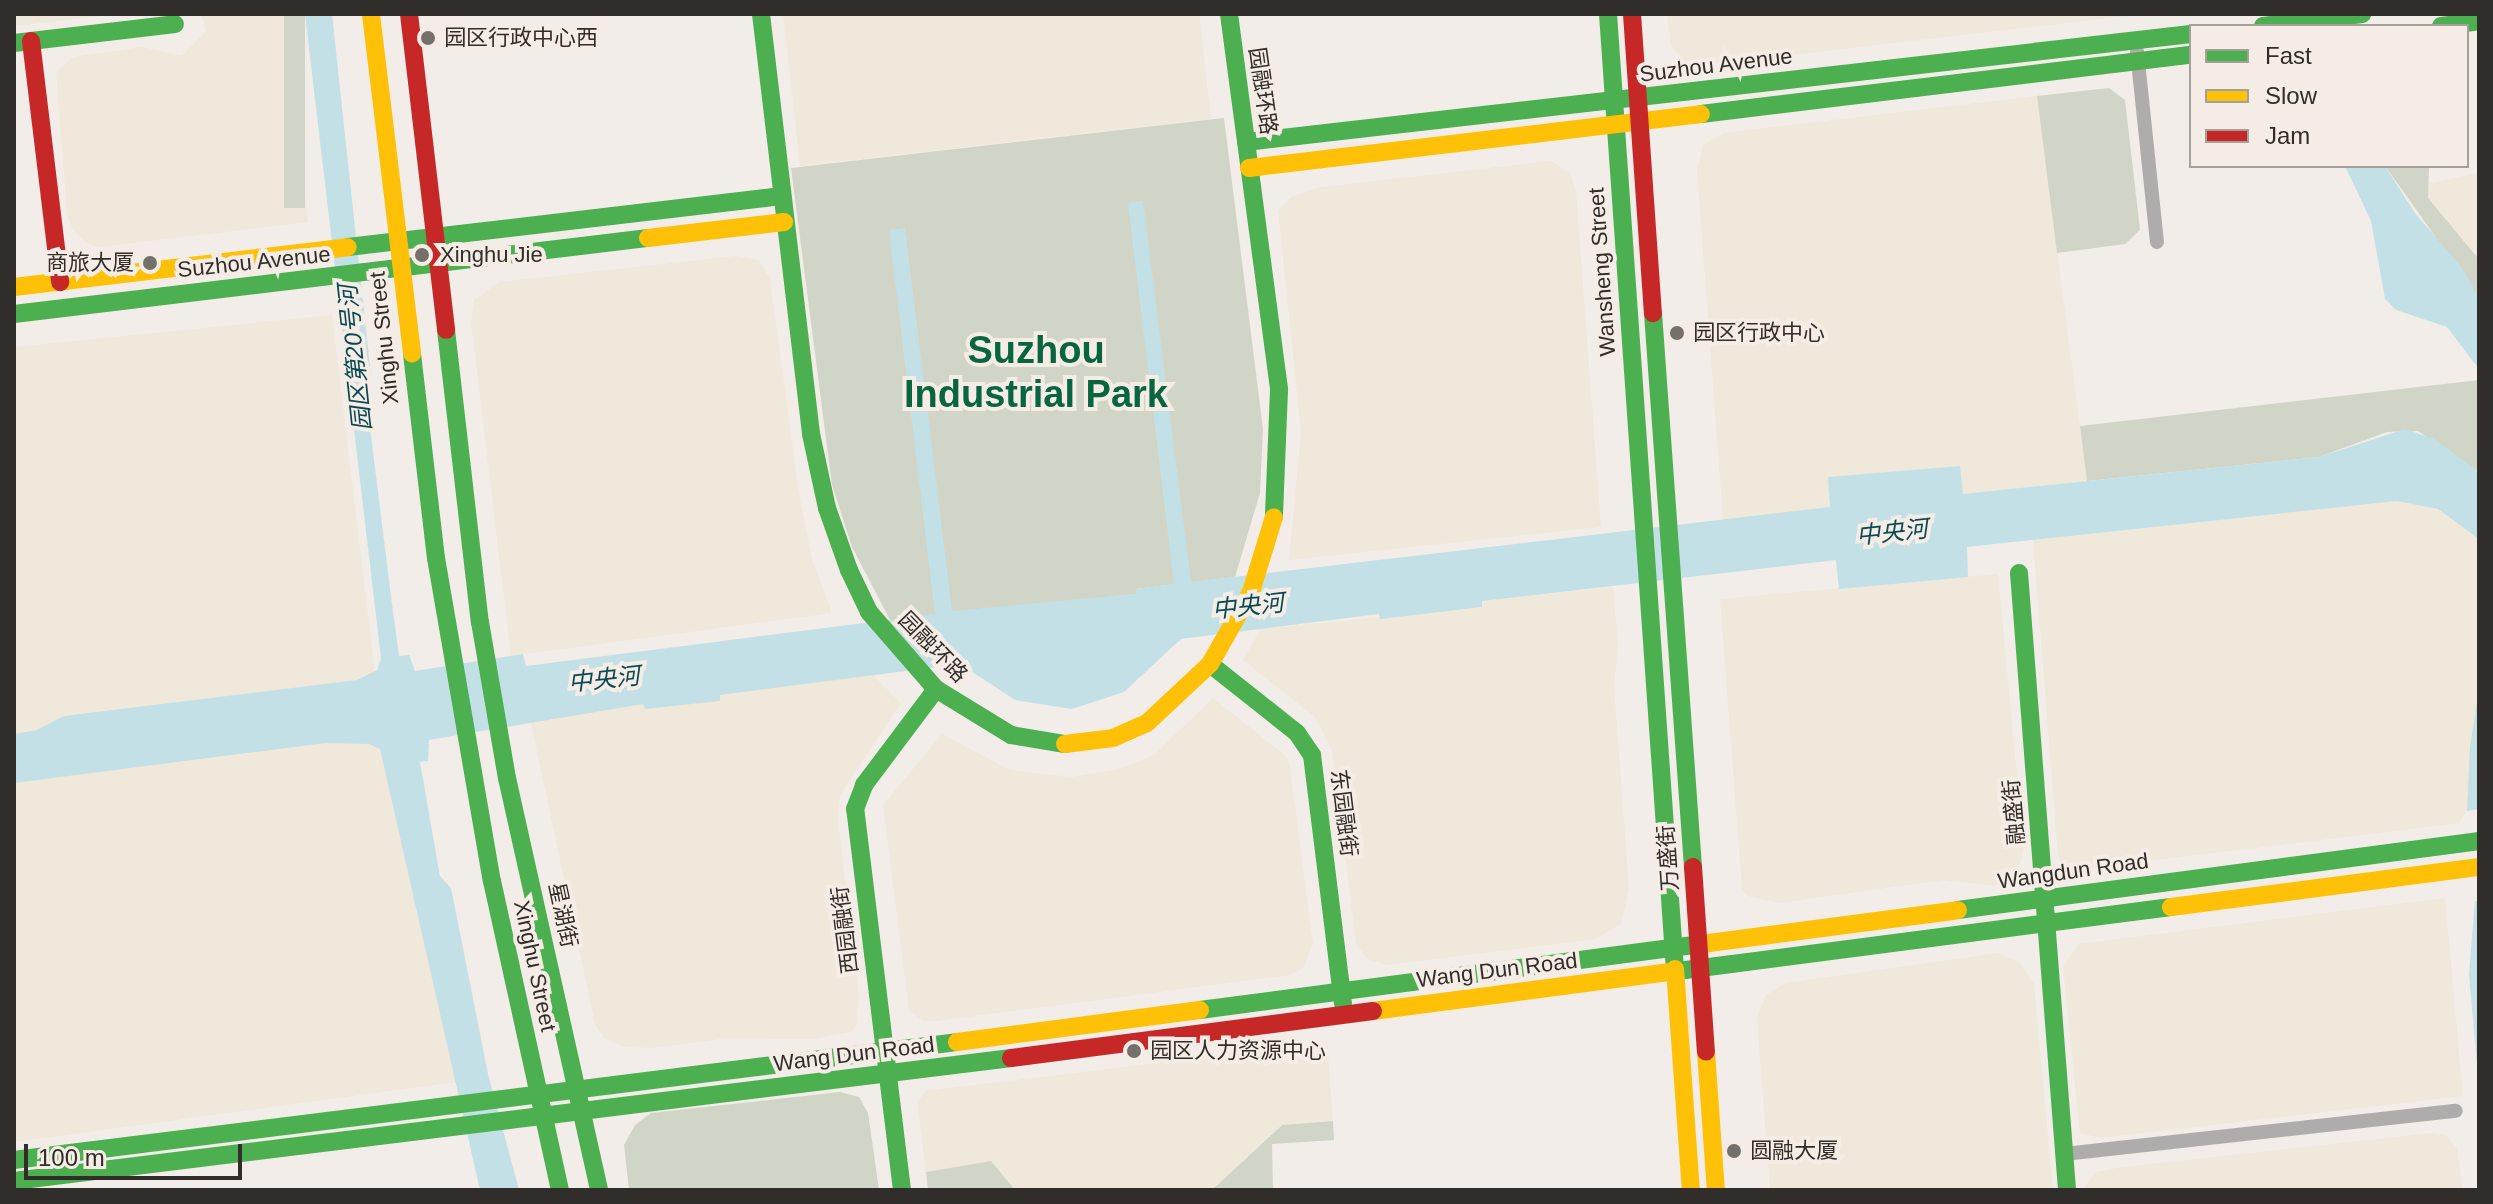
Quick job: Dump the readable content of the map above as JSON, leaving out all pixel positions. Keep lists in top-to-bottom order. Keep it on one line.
{"streets":{"main road":["Suzhou Avenue","园融环路","Wansheng Street","Xinghu Street","融盛街","东园融街","万盛街","Wangdun Road","星湖街","西园融街","Wang Dun Road"]},"crossings":[["Suzhou Avenue","园融环路"],["Suzhou Avenue","Wansheng Street"],["Suzhou Avenue","Xinghu Street"],["Suzhou Avenue","万盛街"],["Suzhou Avenue","星湖街"],["园融环路","东园融街"],["园融环路","西园融街"],["Wansheng Street","万盛街"],["Xinghu Street","Wang Dun Road"],["融盛街","Wangdun Road"],["东园融街","Wang Dun Road"],["万盛街","Wangdun Road"],["万盛街","Wang Dun Road"],["Wangdun Road","Wang Dun Road"],["星湖街","Wang Dun Road"],["西园融街","Wang Dun Road"]],"districts":["Suzhou Industrial Park"],"water":["园区第20号河","中央河"],"places":["园区行政中心西","Xinghu Jie","商旅大厦","园区行政中心","园区人力资源中心","圆融大厦"],"legend":["Fast","Slow","Jam"],"scale_bar":"100 m"}
